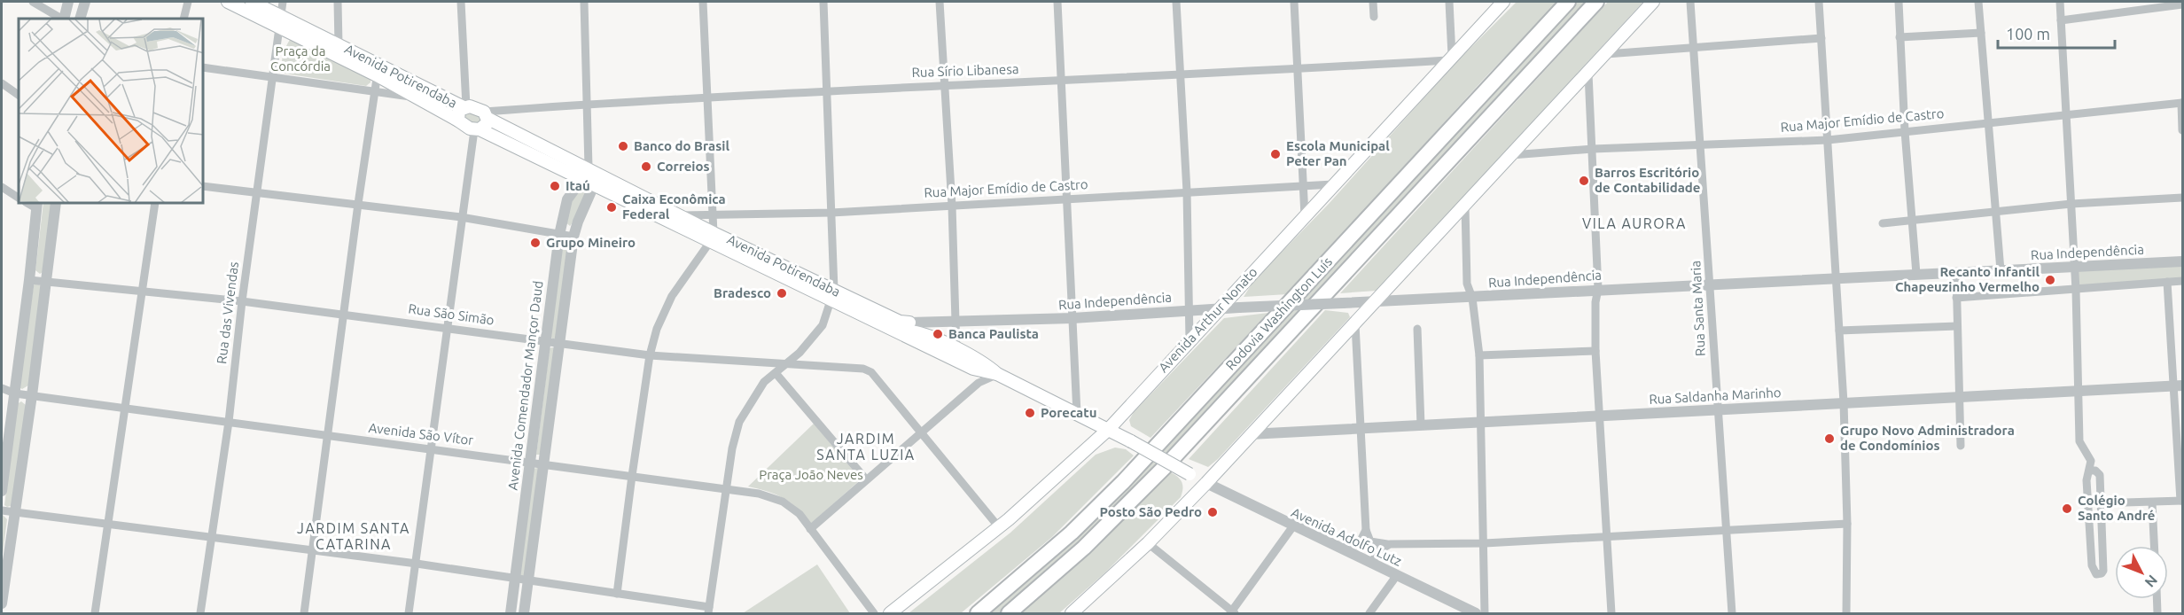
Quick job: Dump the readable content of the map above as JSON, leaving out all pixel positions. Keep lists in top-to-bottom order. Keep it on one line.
{"streets":{"highway":["Rodovia Washington Luís"],"main road":["Avenida Potirendaba","Avenida Arthur Nonato"],"street":["Rua Sírio Libanesa","Rua Major Emídio de Castro","Rua Independência","Rua Santa Maria","Rua das Vivendas","Rua São Simão","Avenida Comendador Mançor Daud","Rua Saldanha Marinho","Avenida São Vítor","Avenida Adolfo Lutz"]},"crossings":[["Rua Sírio Libanesa","Avenida Potirendaba"],["Rua Sírio Libanesa","Avenida Arthur Nonato"],["Avenida Potirendaba","Rua Major Emídio de Castro"],["Avenida Potirendaba","Rua Independência"],["Avenida Potirendaba","Rua das Vivendas"],["Avenida Potirendaba","Avenida Arthur Nonato"],["Avenida Potirendaba","Avenida Comendador Mançor Daud"],["Avenida Potirendaba","Avenida Adolfo Lutz"],["Rua Major Emídio de Castro","Rua Santa Maria"],["Rua Major Emídio de Castro","Avenida Arthur Nonato"],["Rua Independência","Rua Santa Maria"],["Rua Independência","Avenida Arthur Nonato"],["Rua Santa Maria","Rua Saldanha Marinho"],["Rua das Vivendas","Rua São Simão"],["Rua das Vivendas","Avenida São Vítor"],["Rua São Simão","Avenida Comendador Mançor Daud"],["Avenida Comendador Mançor Daud","Avenida São Vítor"]],"districts":["VILA AURORA","JARDIM SANTA LUZIA","JARDIM SANTA CATARINA"],"parks":["Praça da Concórdia","Praça João Neves"],"places":["Banco do Brasil","Escola Municipal Peter Pan","Correios","Barros Escritório de Contabilidade","Itaú","Caixa Econômica Federal","Grupo Mineiro","Recanto Infantil Chapeuzinho Vermelho","Bradesco","Banca Paulista","Porecatu","Grupo Novo Administradora de Condomínios","Colégio Santo André","Posto São Pedro"],"scale_bar":"100 m","north":"bottom right"}
